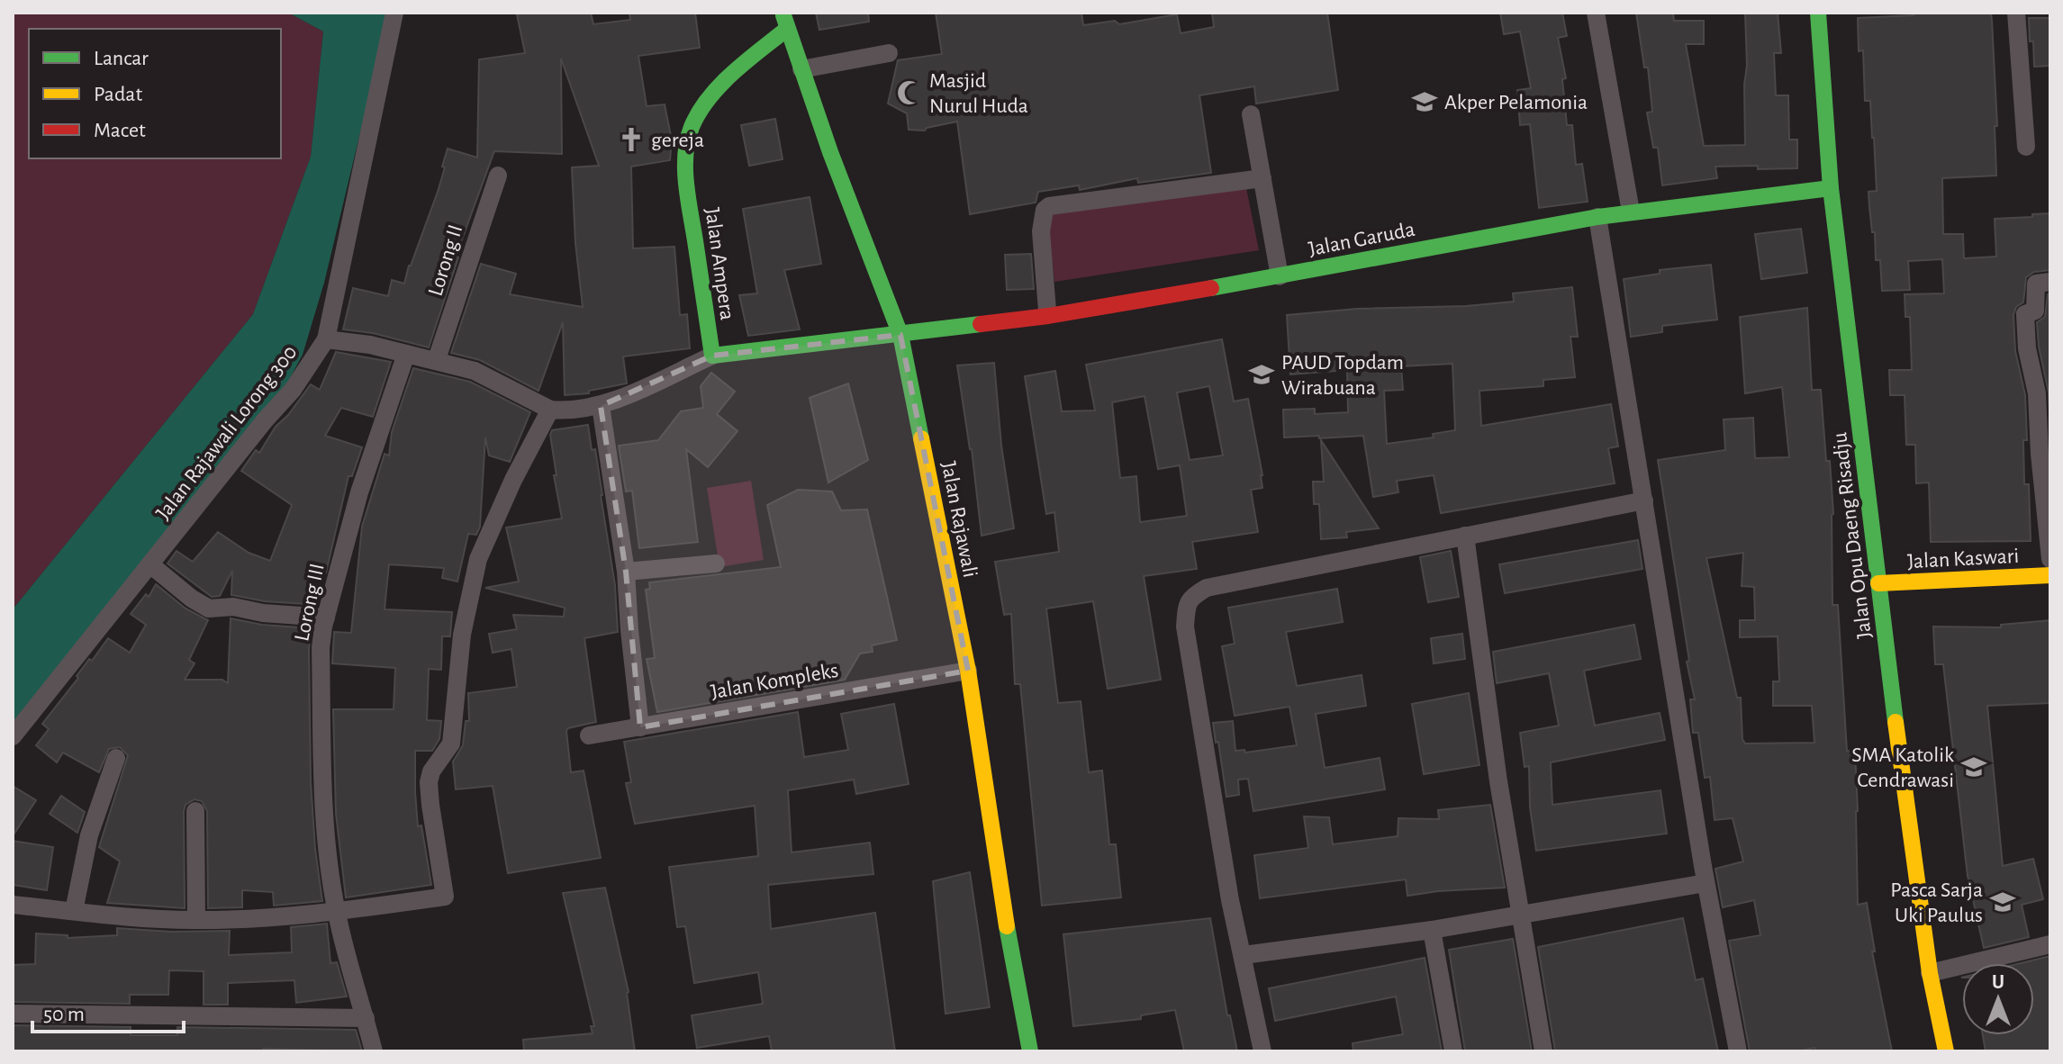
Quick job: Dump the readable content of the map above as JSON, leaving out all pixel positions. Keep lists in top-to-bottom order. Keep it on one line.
{"streets":{"main road":["Jalan Garuda","Jalan Ampera","Jalan Rajawali","Jalan Opu Daeng Risadju","Jalan Kaswari"],"street":["Lorong II","Jalan Rajawali Lorong 300","Lorong III","Jalan Kompleks"]},"crossings":[["Jalan Garuda","Jalan Rajawali"],["Jalan Garuda","Jalan Opu Daeng Risadju"],["Lorong II","Jalan Rajawali Lorong 300"],["Jalan Ampera","Jalan Rajawali"],["Jalan Rajawali Lorong 300","Lorong III"],["Jalan Rajawali","Jalan Kompleks"],["Jalan Opu Daeng Risadju","Jalan Kaswari"]],"places":{"mosque":["Masjid Nurul Huda"],"school or university":["Akper Pelamonia","PAUD Topdam Wirabuana","SMA Katolik Cendrawasi","Pasca Sarja Uki Paulus"],"church":["gereja"]},"legend":["Lancar","Padat","Macet"],"scale_bar":"50 m","north":"top"}
